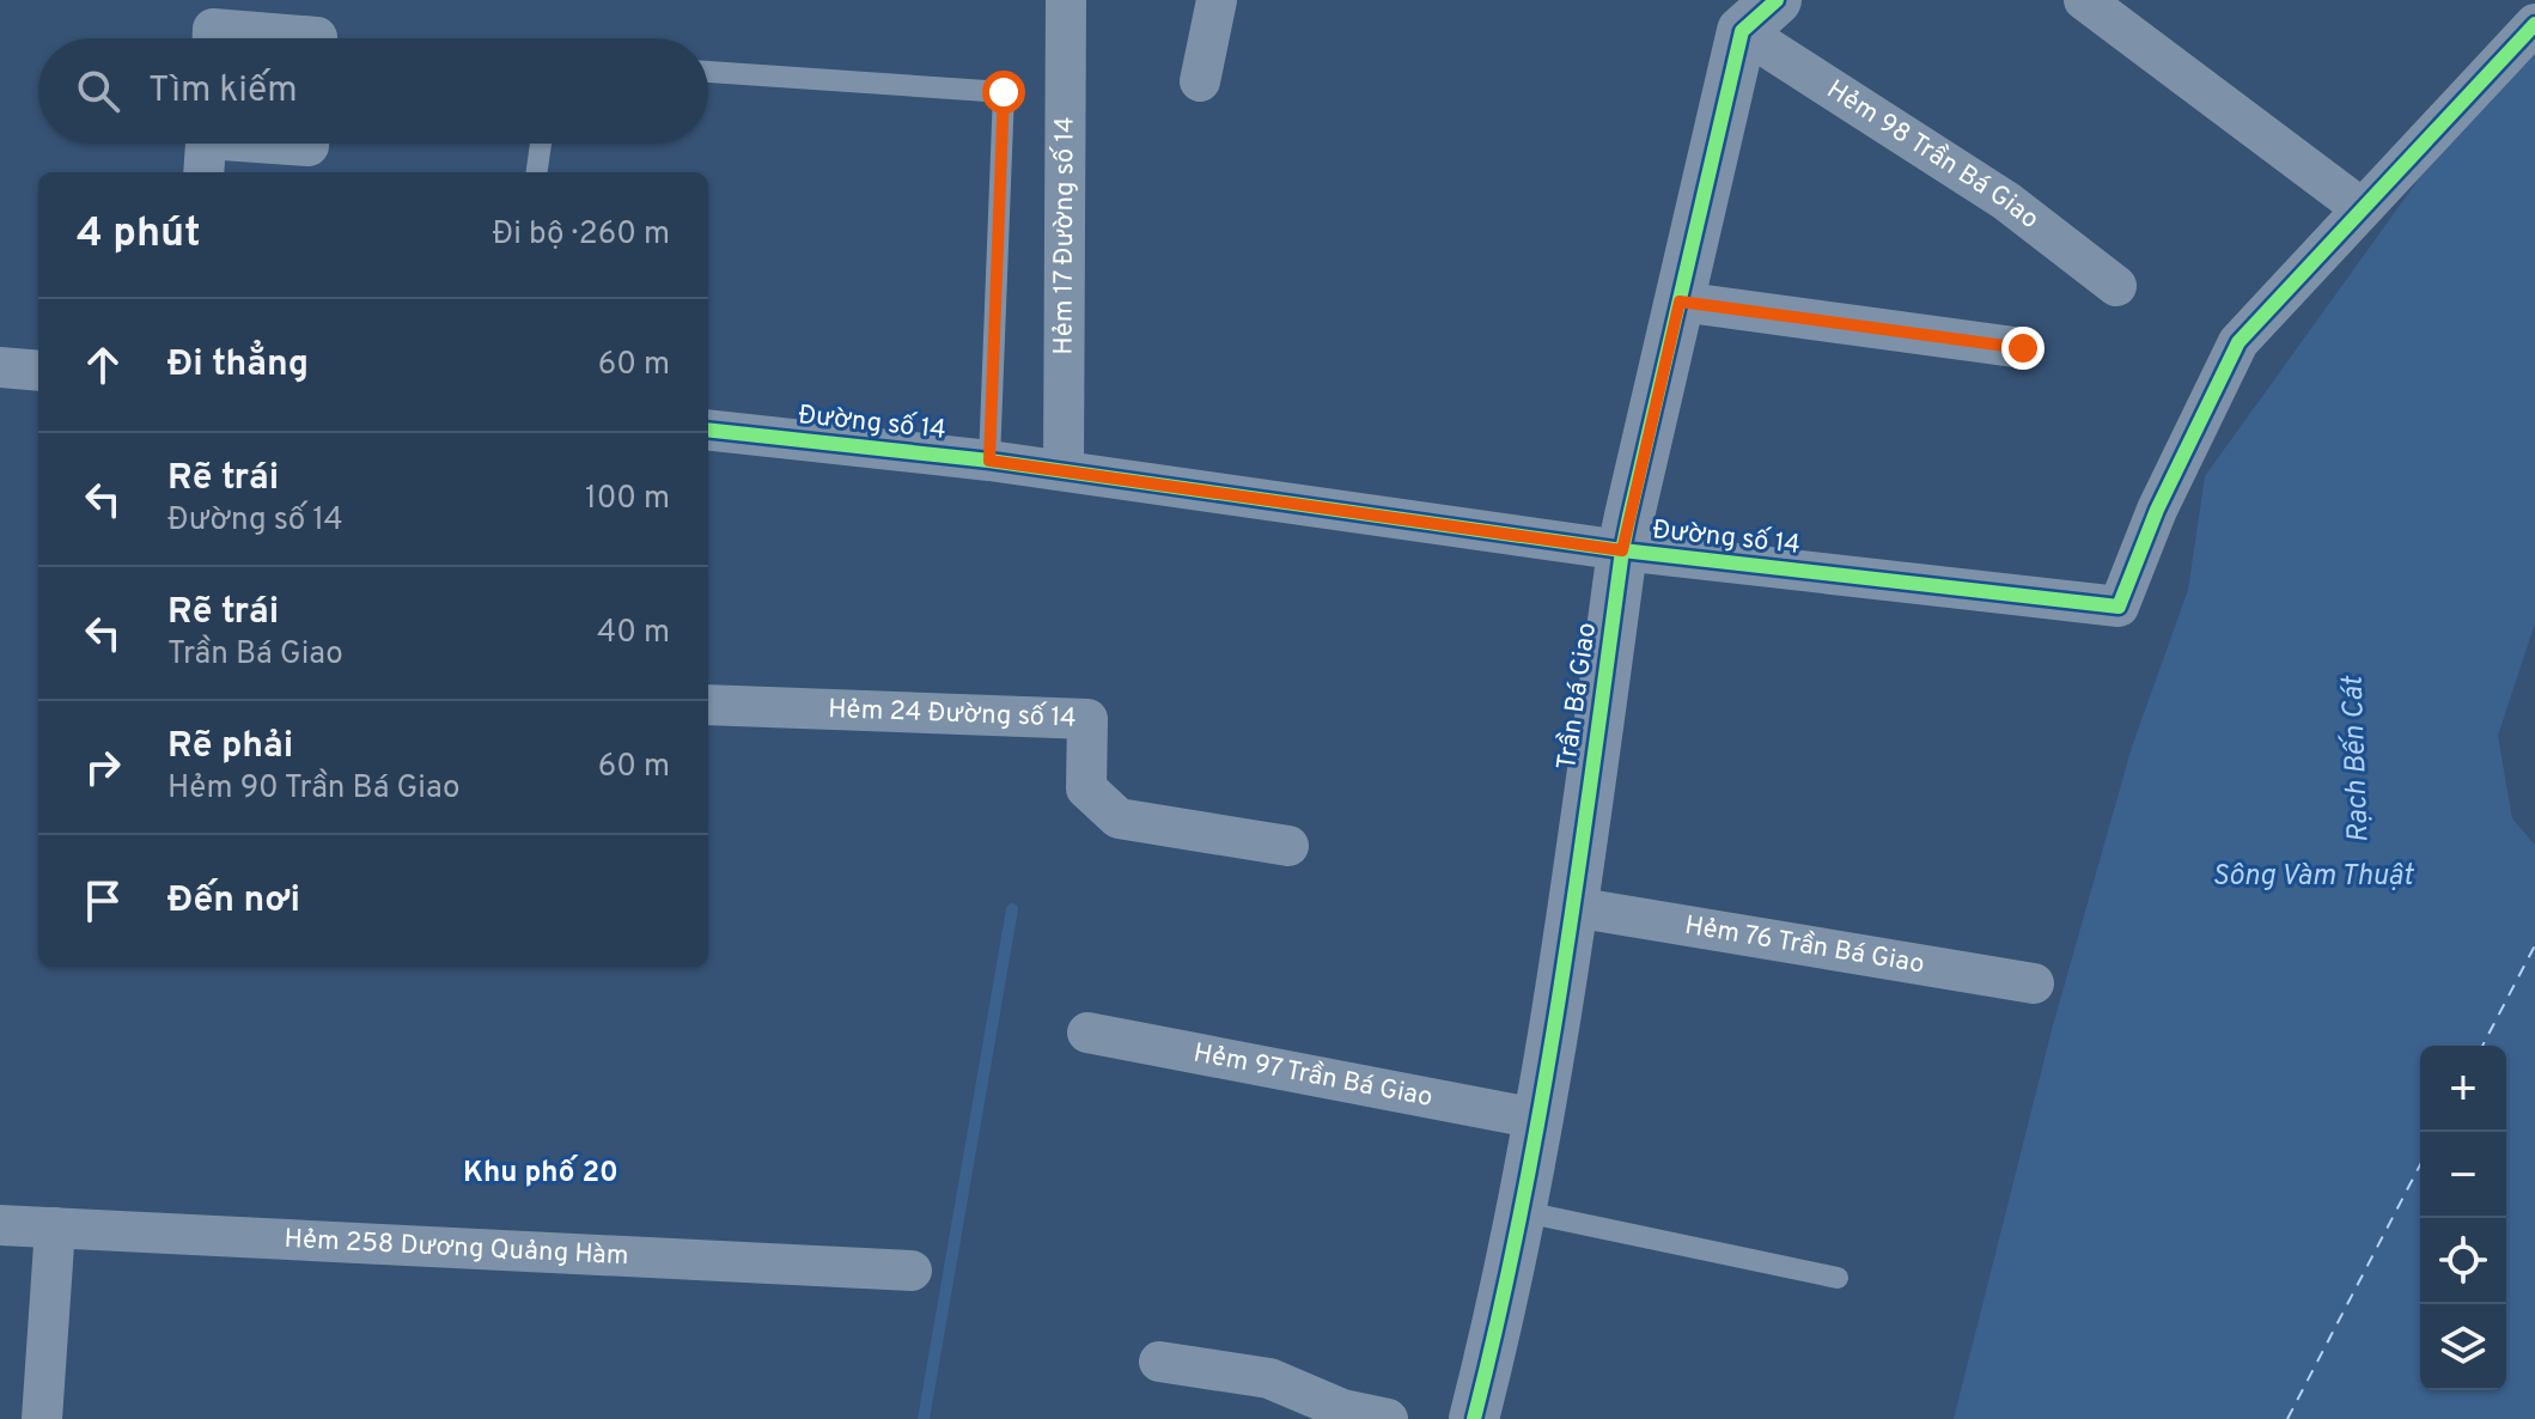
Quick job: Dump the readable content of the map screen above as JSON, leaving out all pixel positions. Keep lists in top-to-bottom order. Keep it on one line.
{"streets":{"street":["Hẻm 98 Trần Bá Giao","Hẻm 17 Đường số 14","Đường số 14","Trần Bá Giao","Hẻm 24 Đường số 14","Hẻm 76 Trần Bá Giao","Hẻm 97 Trần Bá Giao","Hẻm 258 Dương Quảng Hàm"]},"crossings":[["Hẻm 98 Trần Bá Giao","Trần Bá Giao"],["Hẻm 17 Đường số 14","Đường số 14"],["Đường số 14","Trần Bá Giao"],["Trần Bá Giao","Hẻm 76 Trần Bá Giao"],["Trần Bá Giao","Hẻm 97 Trần Bá Giao"]],"districts":["Khu phố 20"],"water":["Rạch Bến Cát","Sông Vàm Thuật"],"page":{"search":"Tìm kiếm","heading":["4 phút","Đi bộ · 260 m"],"list":[["Đi thẳng","60 m"],["Rẽ trái","Đường số 14","100 m"],["Rẽ trái","Trần Bá Giao","40 m"],["Rẽ phải","Hẻm 90 Trần Bá Giao","60 m"],"Đến nơi"],"map_buttons":["+","−"]}}
